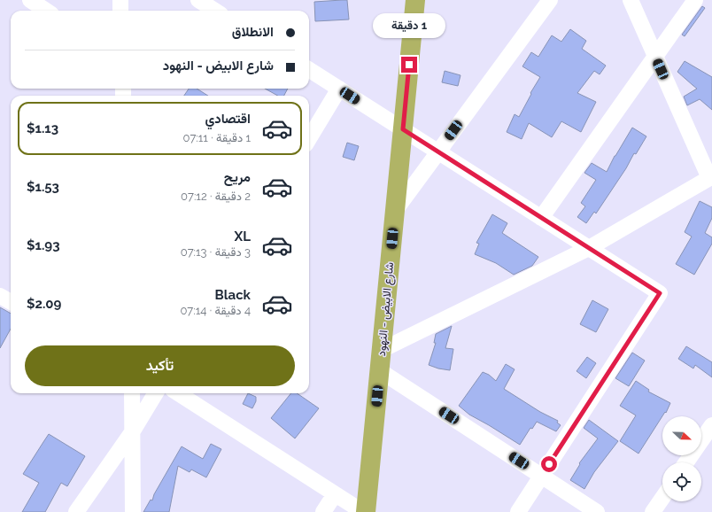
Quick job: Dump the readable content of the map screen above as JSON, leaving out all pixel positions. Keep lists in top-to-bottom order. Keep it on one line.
{"streets":{"highway":["شارع الابيض - النهود"]},"north":"right","page":{"banner":["الانطلاق","شارع الابيض - النهود"],"bubble":"1 دقيقة","list":[{"name":"اقتصادي","note":"1 دقيقة · 07:11","value":"$1.13"},{"name":"مريح","note":"2 دقيقة · 07:12","value":"$1.53"},{"name":"XL","note":"3 دقيقة · 07:13","value":"$1.93"},{"name":"Black","note":"4 دقيقة · 07:14","value":"$2.09"}],"buttons":"تأكيد"}}
